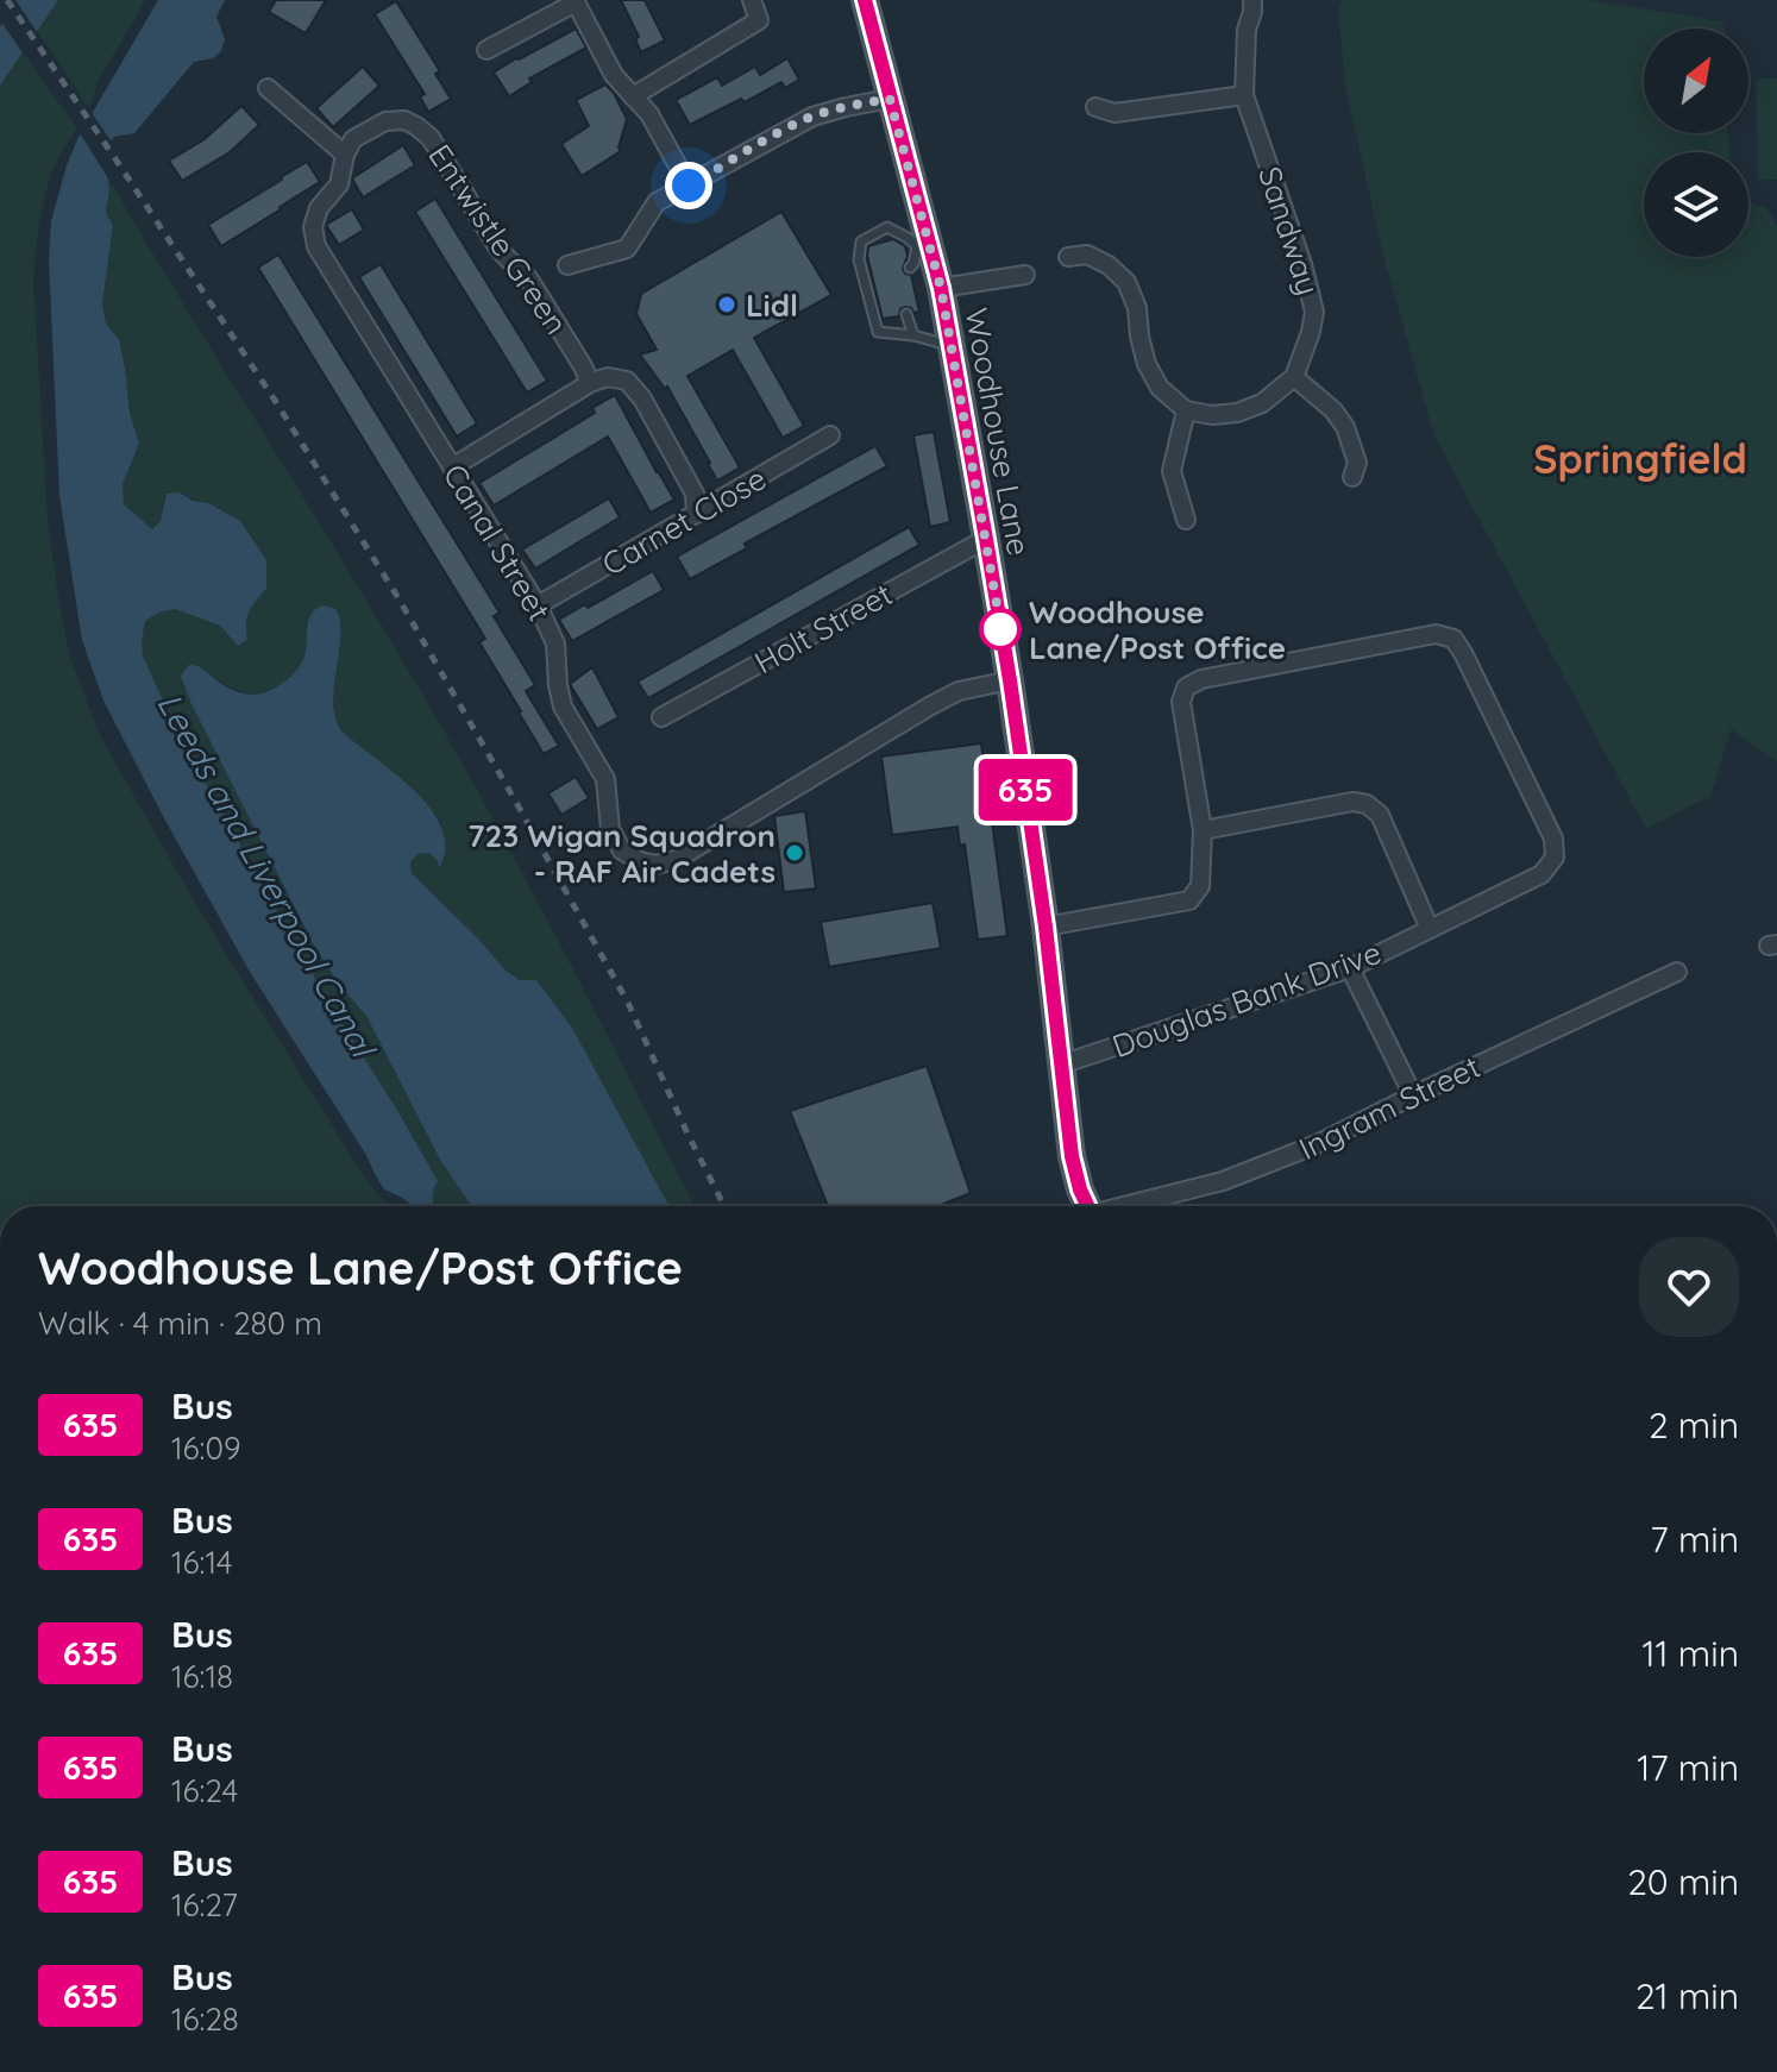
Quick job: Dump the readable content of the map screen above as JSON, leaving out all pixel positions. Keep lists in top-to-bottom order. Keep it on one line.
{"streets":{"main road":["Woodhouse Lane"],"street":["Sandway","Entwistle Green","Carnet Close","Canal Street","Holt Street","Douglas Bank Drive","Ingram Street"]},"crossings":[["Entwistle Green","Canal Street"],["Woodhouse Lane","Canal Street"],["Woodhouse Lane","Holt Street"],["Woodhouse Lane","Douglas Bank Drive"],["Carnet Close","Canal Street"]],"districts":["Springfield"],"water":["Leeds and Liverpool Canal"],"places":["Lidl","Woodhouse Lane/Post Office","723 Wigan Squadron - RAF Air Cadets"],"lines":["bus line 635"],"north":"top right","page":{"on_map":"635","heading":["Woodhouse Lane/Post Office","Walk · 4 min · 280 m"],"list":[{"mark":"635","name":"Bus","note":"16:09","value":"2 min"},{"mark":"635","name":"Bus","note":"16:14","value":"7 min"},{"mark":"635","name":"Bus","note":"16:18","value":"11 min"},{"mark":"635","name":"Bus","note":"16:24","value":"17 min"},{"mark":"635","name":"Bus","note":"16:27","value":"20 min"},{"mark":"635","name":"Bus","note":"16:28","value":"21 min"}]}}
